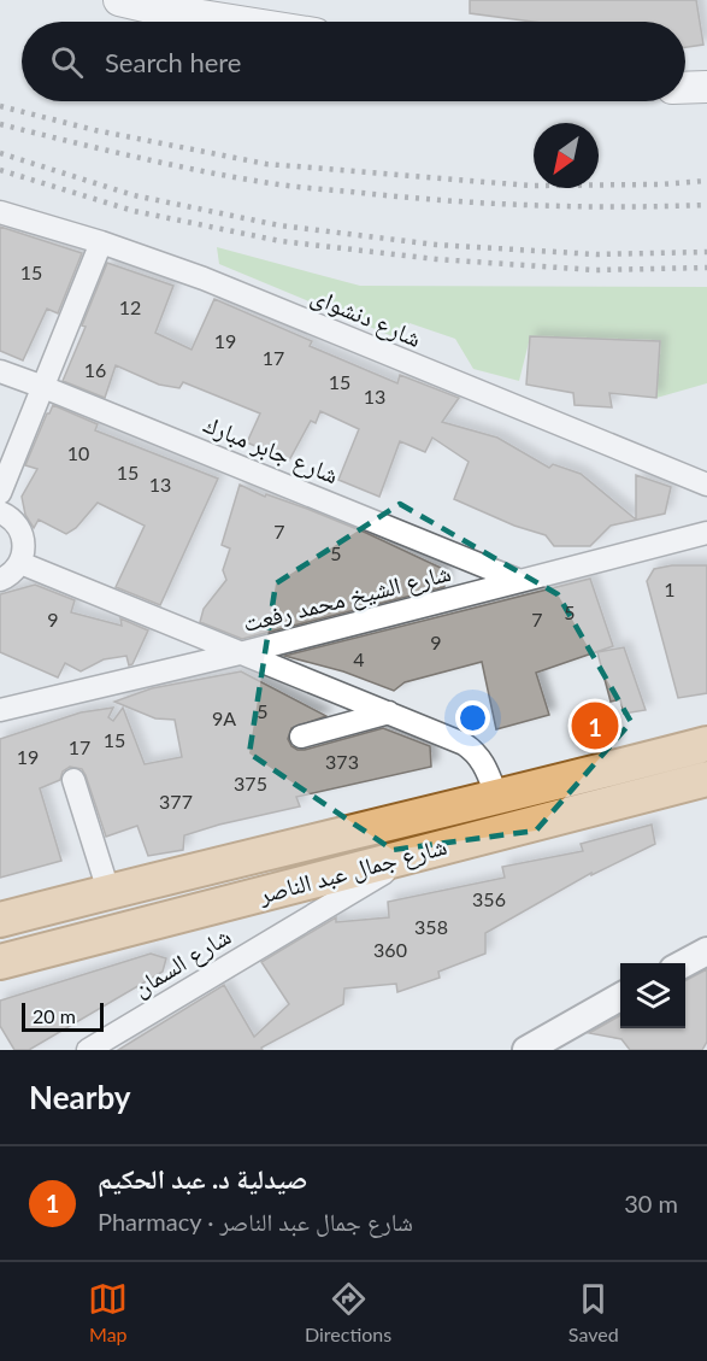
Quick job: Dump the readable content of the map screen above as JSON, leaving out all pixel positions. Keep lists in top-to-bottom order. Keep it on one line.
{"streets":{"main road":["شارع جمال عبد الناصر"],"street":["شارع دنشواى","شارع جابر مبارك","شارع الشيخ محمد رفعت","شارع السمان"]},"crossings":[["شارع جابر مبارك","شارع الشيخ محمد رفعت"],["شارع جمال عبد الناصر","شارع السمان"]],"house_numbers":["15","12","19","17","16","15","13","10","15","13","7","5","1","5","9","7","9","4","5","9A","15","17","19","373","375","377","356","358","360"],"scale_bar":"20 m","north":"bottom left","page":{"search":"Search here","pins":"1","scale":"20 m","heading":"Nearby","list":[{"mark":"1","name":"صيدلية د. عبد الحكيم","note":"Pharmacy · شارع جمال عبد الناصر","value":"30 m"}],"nav":["Map","Directions","Saved"]}}
